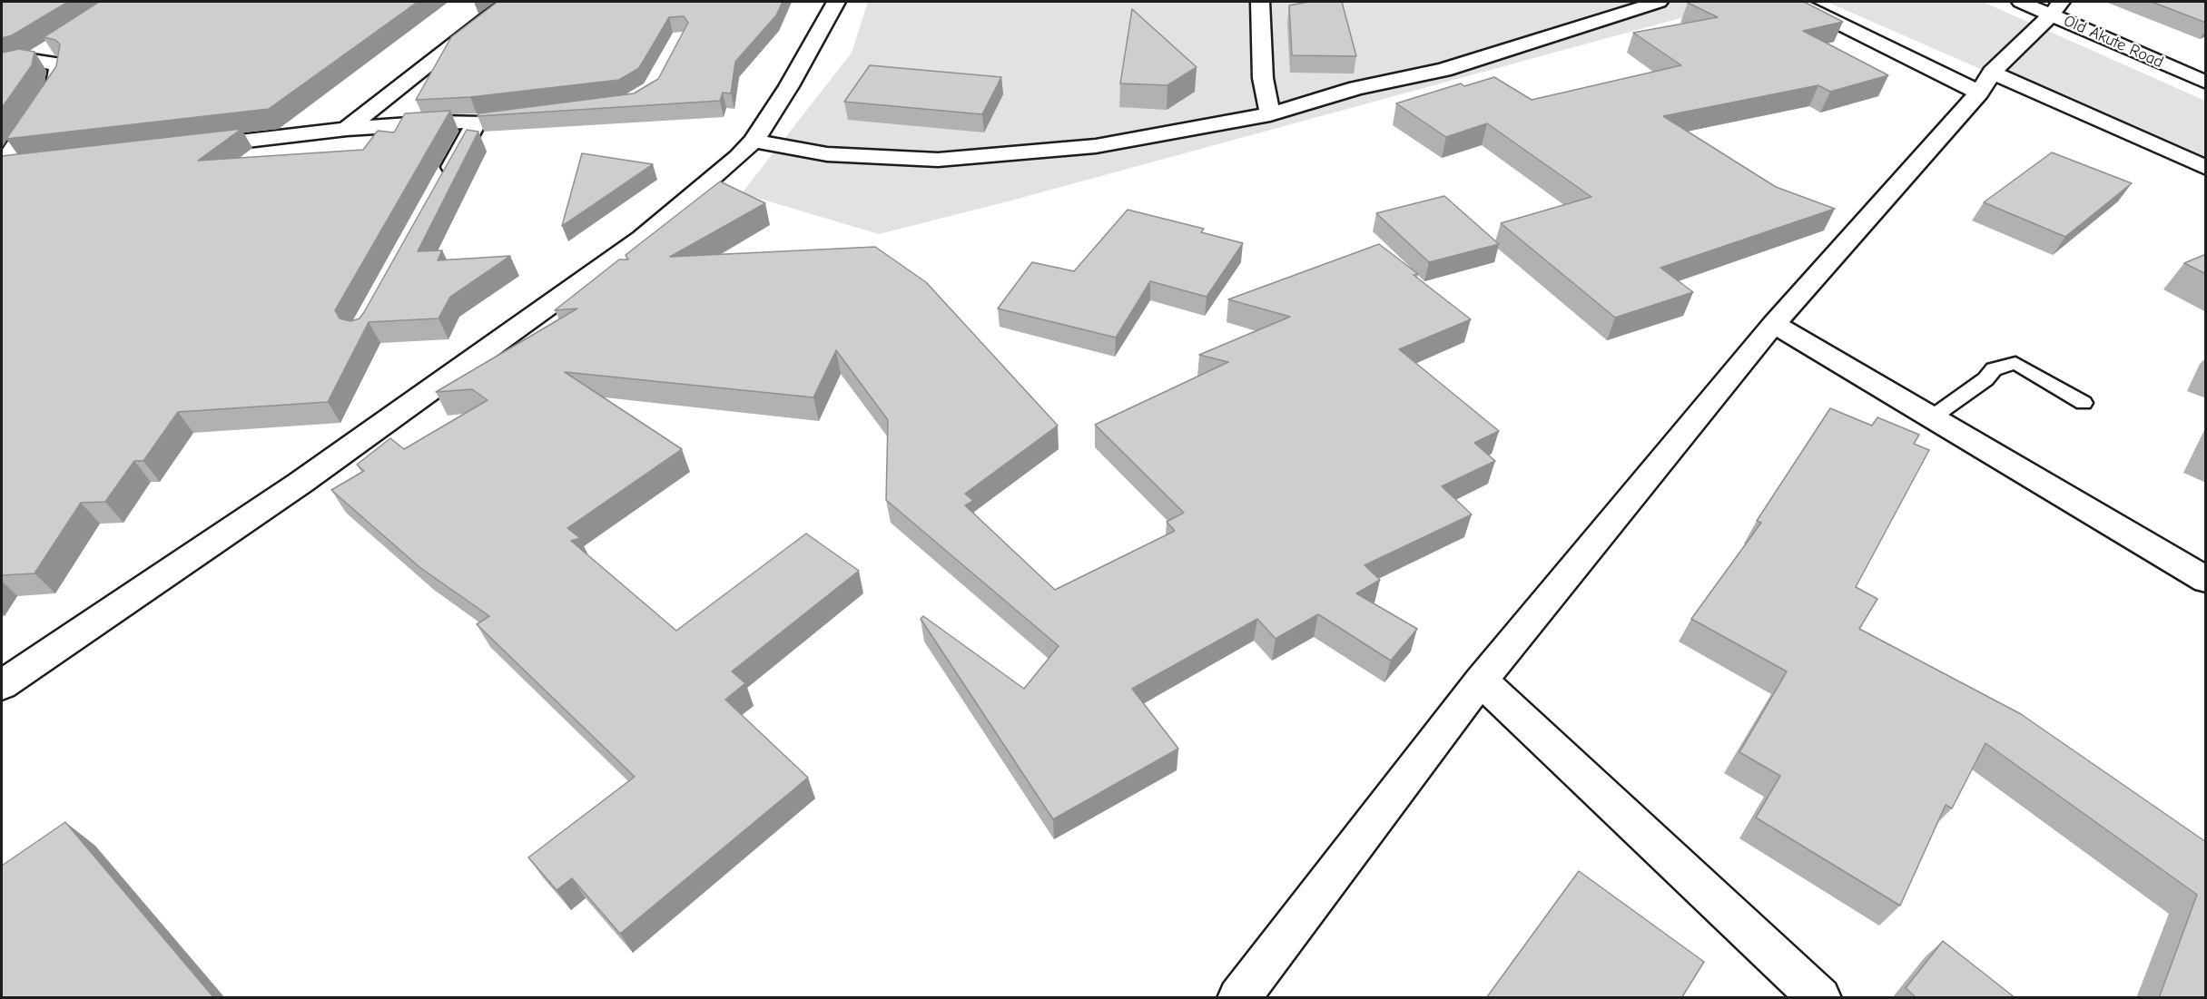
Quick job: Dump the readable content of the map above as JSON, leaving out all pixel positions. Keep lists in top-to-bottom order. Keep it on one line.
{"streets":{"street":["Old Akute Road"]}}
